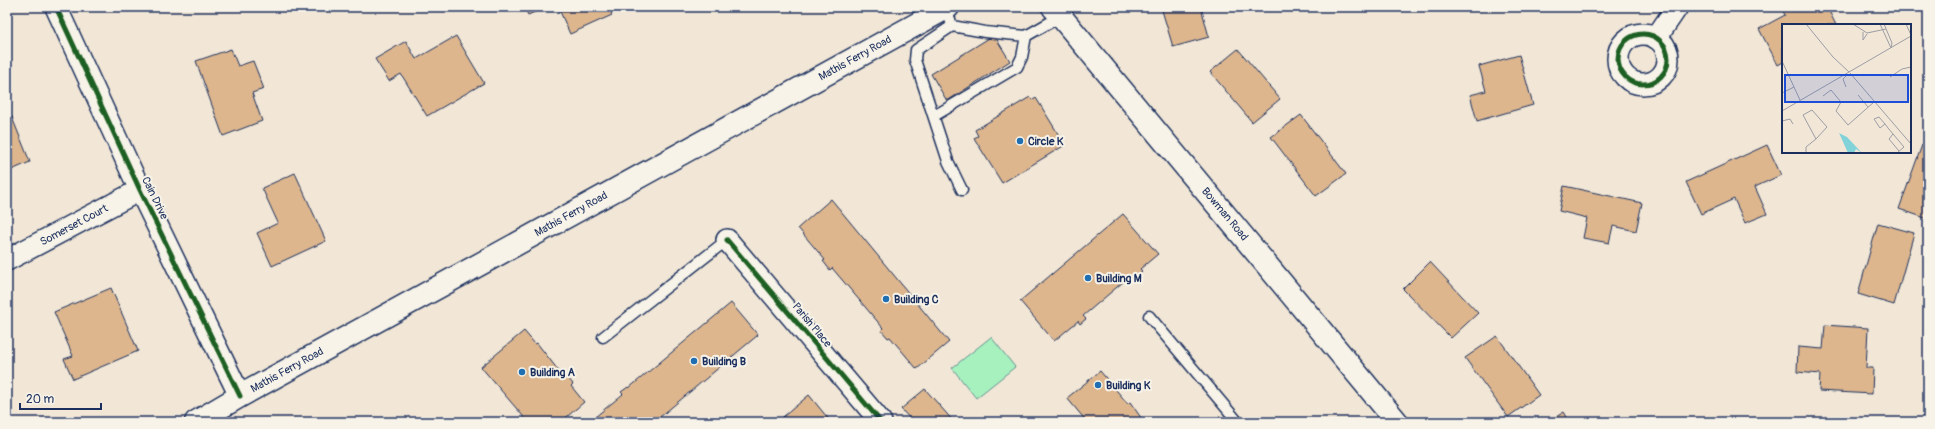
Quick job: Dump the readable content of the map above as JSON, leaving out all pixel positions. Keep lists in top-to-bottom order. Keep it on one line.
{"streets":{"main road":["Mathis Ferry Road","Bowman Road"],"street":["Cain Drive","Somerset Court","Parish Place"]},"crossings":[["Mathis Ferry Road","Cain Drive"],["Cain Drive","Somerset Court"]],"places":["Circle K","Building M","Building C","Building B","Building A","Building K"],"scale_bar":"20 m"}
